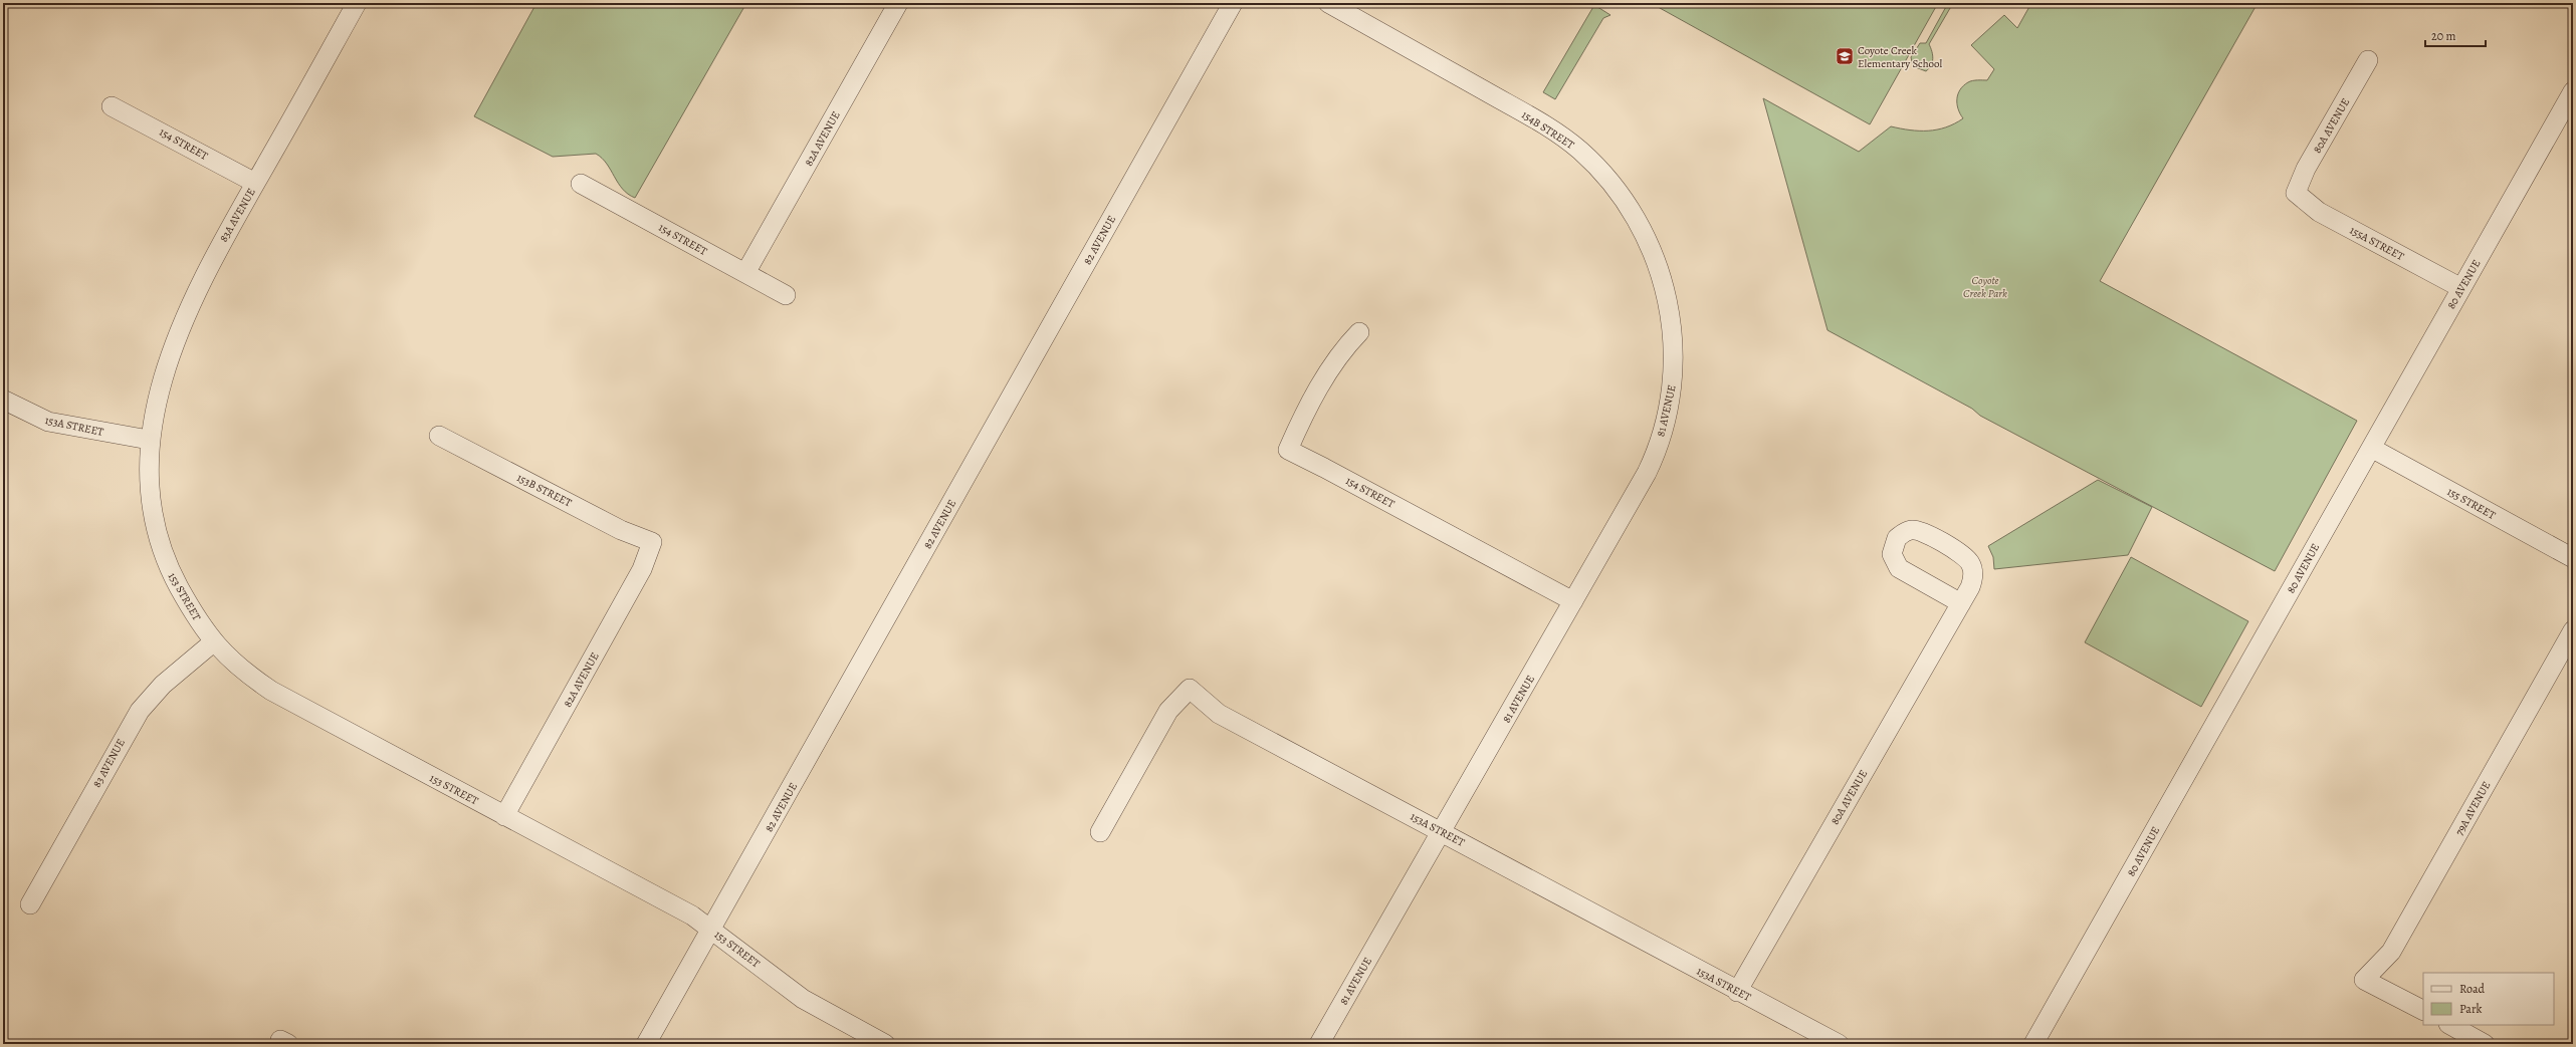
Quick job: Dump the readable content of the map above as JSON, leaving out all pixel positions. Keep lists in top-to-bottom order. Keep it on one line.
{"streets":{"street":["80A AVENUE","154B STREET","82A AVENUE","154 STREET","83A AVENUE","82 AVENUE","155A STREET","80 AVENUE","81 AVENUE","153A STREET","153B STREET","155 STREET","153 STREET","83 AVENUE","79A AVENUE"]},"crossings":[["80A AVENUE","155A STREET"],["80A AVENUE","153A STREET"],["154B STREET","81 AVENUE"],["82A AVENUE","154 STREET"],["82A AVENUE","153B STREET"],["82A AVENUE","153 STREET"],["154 STREET","83A AVENUE"],["154 STREET","81 AVENUE"],["83A AVENUE","153A STREET"],["83A AVENUE","153 STREET"],["82 AVENUE","153 STREET"],["155A STREET","80 AVENUE"],["80 AVENUE","155 STREET"],["81 AVENUE","153A STREET"],["153A STREET","153 STREET"],["153 STREET","83 AVENUE"]],"parks":["Coyote Creek Park"],"places":{"school or university":["Coyote Creek Elementary School"]},"legend":["Road","Park"],"scale_bar":"20 m"}
